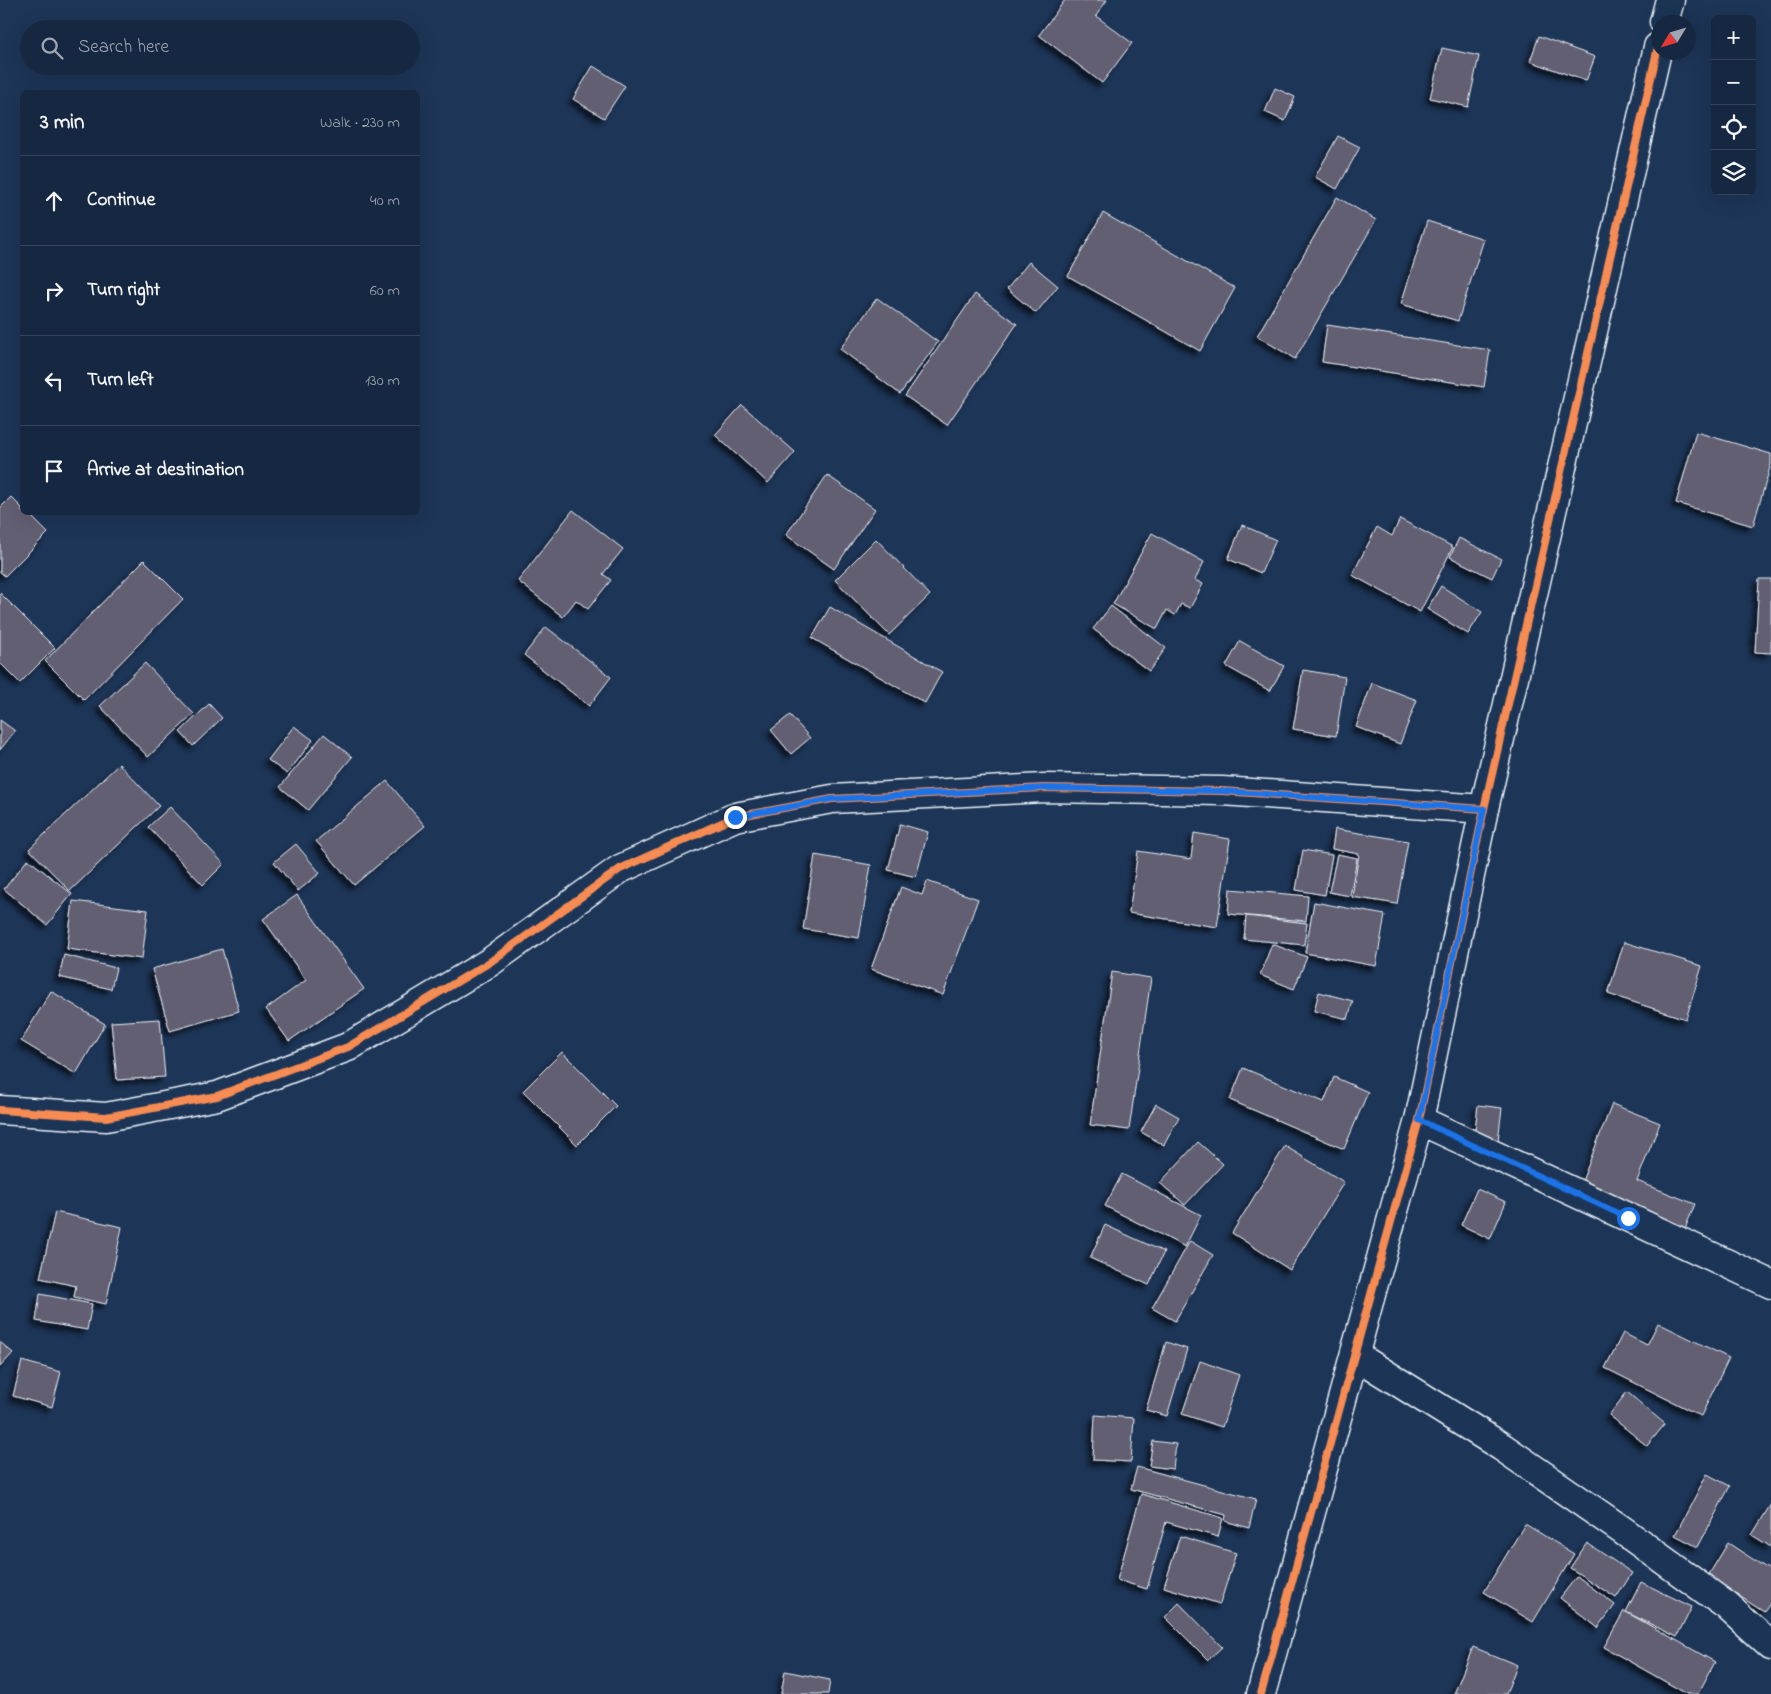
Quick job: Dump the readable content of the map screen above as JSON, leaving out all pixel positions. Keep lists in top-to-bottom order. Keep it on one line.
{"north":"bottom left","page":{"map_buttons":["+","−"],"search":"Search here","heading":["3 min","Walk · 230 m"],"list":[["Continue","40 m"],["Turn right","60 m"],["Turn left","130 m"],"Arrive at destination"]}}
